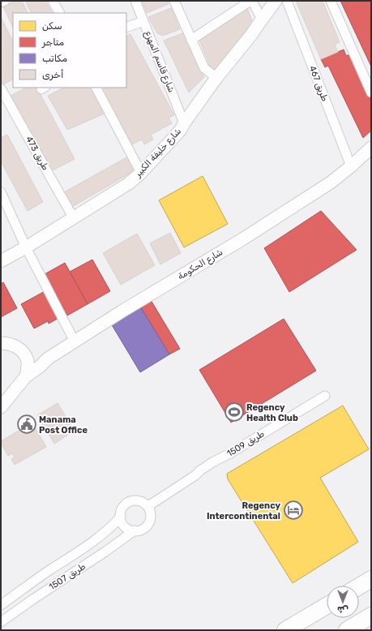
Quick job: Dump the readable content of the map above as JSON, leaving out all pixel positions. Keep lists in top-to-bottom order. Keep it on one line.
{"streets":{"main road":["شارع خليفة الكبير","شارع الحكومة"],"street":["شارع قاسم المهزع","طريق 467","طريق 473","طريق 1509","طريق 1507"]},"crossings":[["شارع قاسم المهزع","شارع خليفة الكبير"],["طريق 467","شارع الحكومة"],["شارع خليفة الكبير","طريق 473"],["طريق 1509","طريق 1507"]],"places":{"sports":["Regency Health Club"],"public building":["Manama Post Office"],"hotel":["Regency Intercontinental"]},"legend":["سكن","متاجر","مكاتب","أخرى"],"north":"bottom"}
